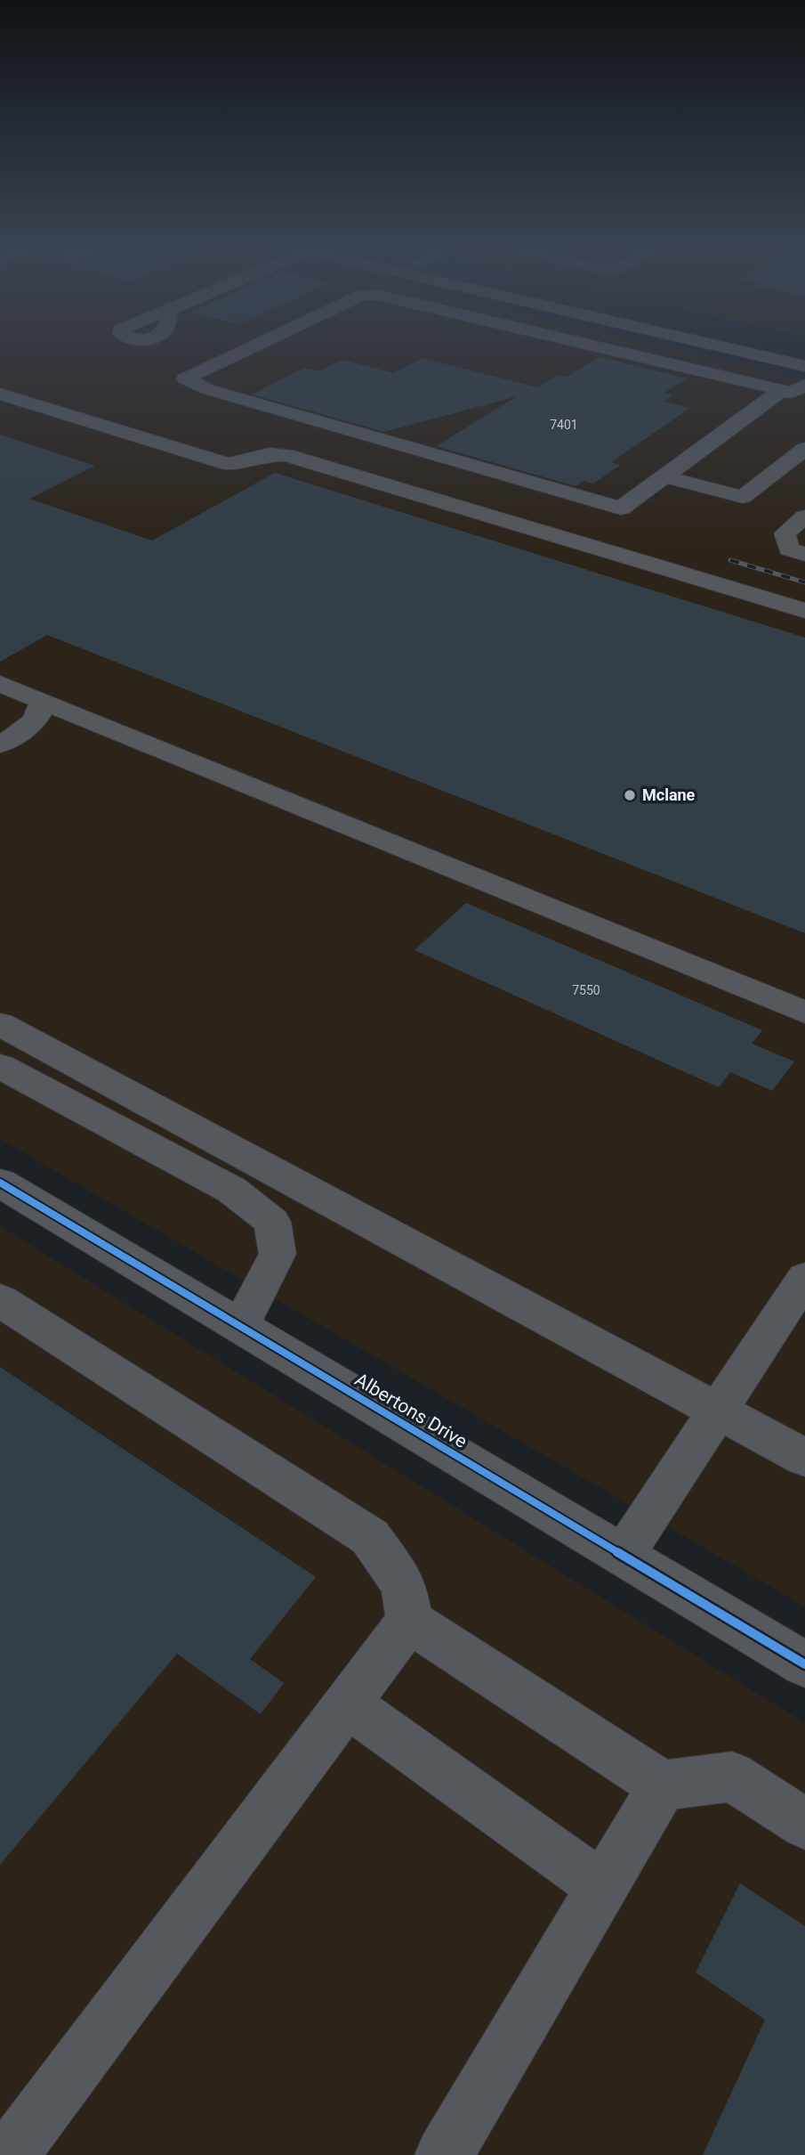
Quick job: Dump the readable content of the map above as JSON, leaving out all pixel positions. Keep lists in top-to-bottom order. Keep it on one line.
{"streets":{"street":["Albertons Drive"]},"places":["Mclane"],"house_numbers":["7401","7550"]}
